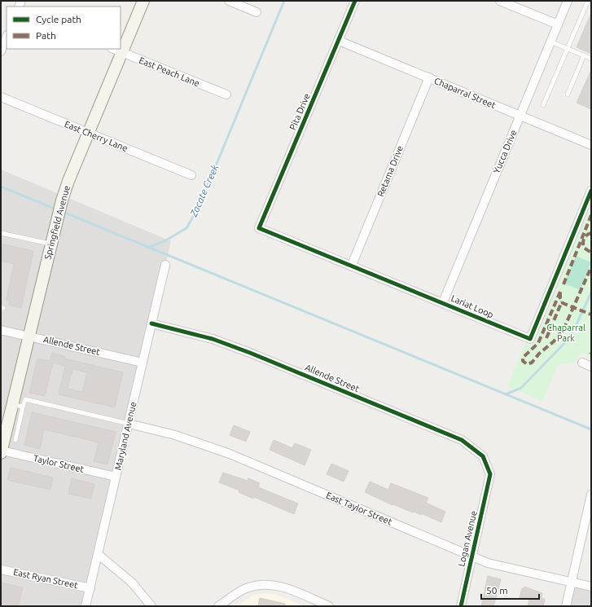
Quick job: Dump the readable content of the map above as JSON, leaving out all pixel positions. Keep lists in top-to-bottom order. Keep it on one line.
{"streets":{"main road":["Springfield Avenue"],"street":["East Peach Lane","Chaparral Street","Pita Drive","East Cherry Lane","Yucca Drive","Retama Drive","Lariat Loop","Allende Street","Maryland Avenue","Taylor Street","East Taylor Street","Logan Avenue","East Ryan Street"]},"crossings":[["East Peach Lane","Springfield Avenue"],["Chaparral Street","Pita Drive"],["Chaparral Street","Yucca Drive"],["Chaparral Street","Retama Drive"],["Pita Drive","Lariat Loop"],["East Cherry Lane","Springfield Avenue"],["Yucca Drive","Lariat Loop"],["Retama Drive","Lariat Loop"],["Springfield Avenue","Allende Street"],["Springfield Avenue","Taylor Street"],["Allende Street","Maryland Avenue"],["Allende Street","Logan Avenue"],["Maryland Avenue","Taylor Street"],["Maryland Avenue","East Taylor Street"],["Maryland Avenue","East Ryan Street"],["East Taylor Street","Logan Avenue"]],"water":["Zacate Creek"],"parks":["Chaparral Park"],"legend":["Cycle path","Path"],"scale_bar":"50 m"}
